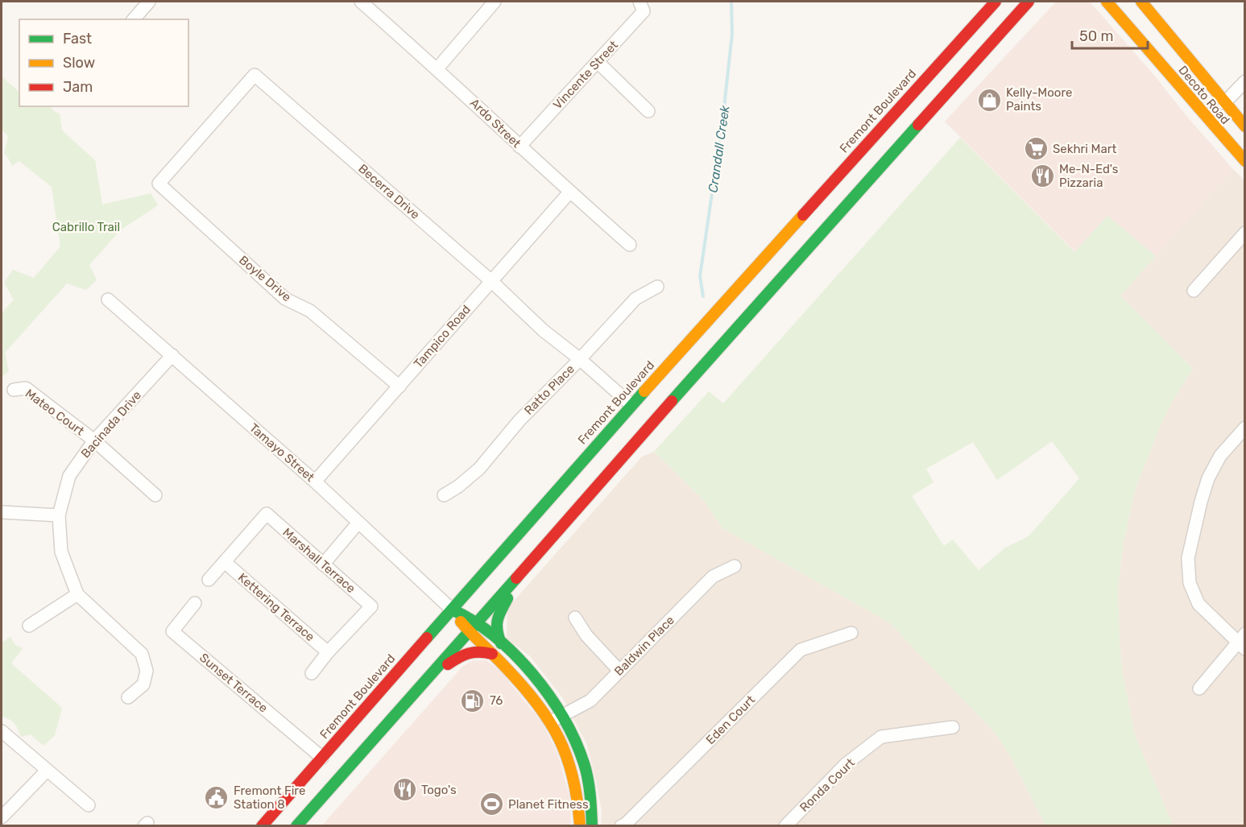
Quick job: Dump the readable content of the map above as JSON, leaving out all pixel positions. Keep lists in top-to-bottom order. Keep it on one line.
{"streets":{"main road":["Decoto Road","Fremont Boulevard","Tamayo Street"],"street":["Vincente Street","Ardo Street","Becerra Drive","Boyle Drive","Tampico Road","Ratto Place","Mateo Court","Bacinada Drive","Marshall Terrace","Kettering Terrace","Baldwin Place","Sunset Terrace","Eden Court","Ronda Court"]},"crossings":[["Vincente Street","Ardo Street"],["Fremont Boulevard","Becerra Drive"],["Fremont Boulevard","Tamayo Street"],["Fremont Boulevard","Sunset Terrace"],["Ardo Street","Tampico Road"],["Becerra Drive","Boyle Drive"],["Becerra Drive","Tampico Road"],["Becerra Drive","Ratto Place"],["Boyle Drive","Tampico Road"],["Tampico Road","Tamayo Street"],["Mateo Court","Bacinada Drive"],["Bacinada Drive","Tamayo Street"],["Tamayo Street","Baldwin Place"],["Marshall Terrace","Kettering Terrace"]],"water":["Crandall Creek"],"parks":["Cabrillo Trail"],"places":{"shop":["Kelly-Moore Paints"],"supermarket":["Sekhri Mart"],"restaurant":["Me-N-Ed's Pizzaria","Togo's"],"fuel station":["76"],"public building":["Fremont Fire Station 8"],"sports":["Planet Fitness"]},"legend":["Fast","Slow","Jam"],"scale_bar":"50 m"}
